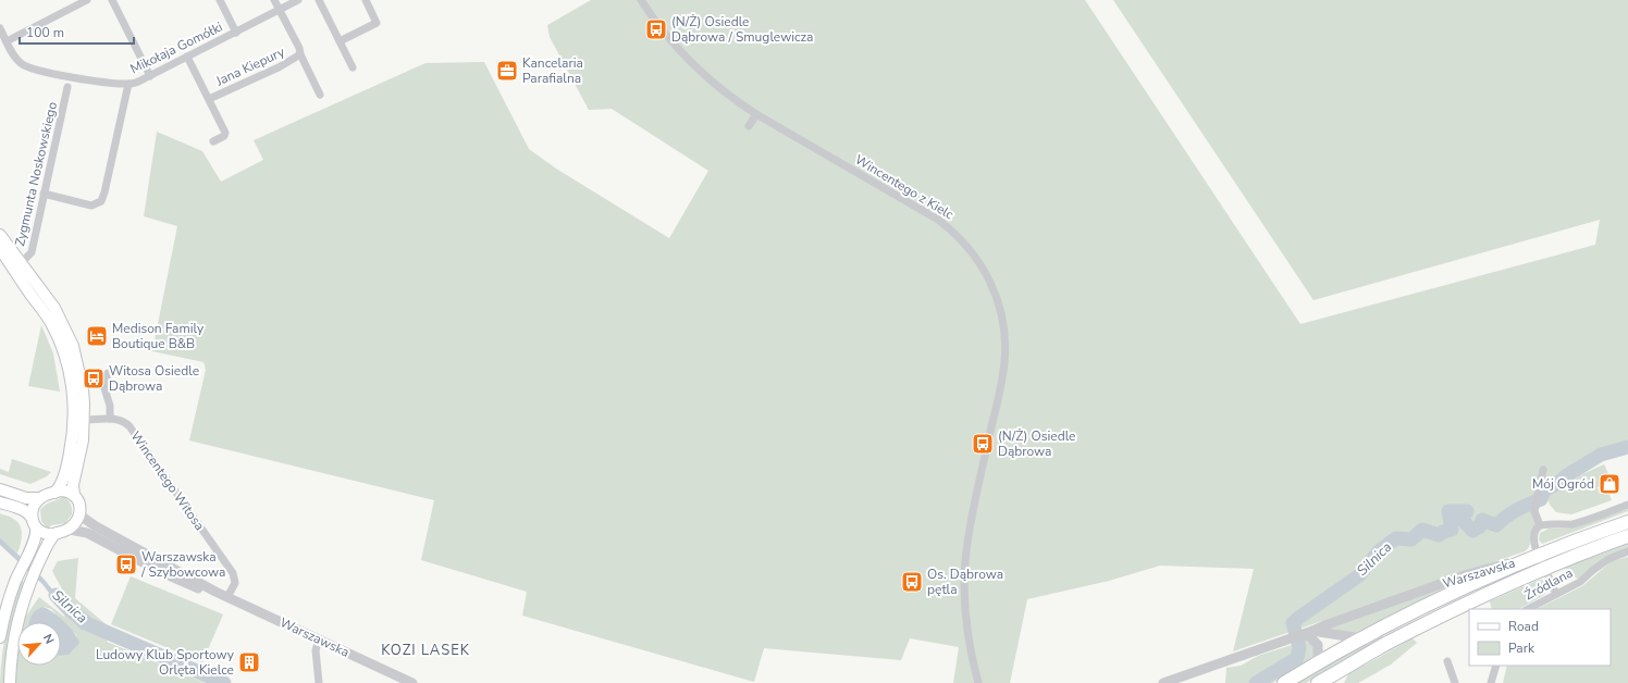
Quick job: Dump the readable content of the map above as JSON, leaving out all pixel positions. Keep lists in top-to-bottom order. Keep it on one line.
{"streets":{"main road":["Warszawska"],"street":["Mikołaja Gomółki","Jana Kiepury","Zygmunta Noskowskiego","Wincentego z Kielc","Wincentego Witosa","Źródlana"]},"crossings":[["Mikołaja Gomółki","Jana Kiepury"],["Wincentego Witosa","Warszawska"]],"districts":["KOZI LASEK"],"water":["Silnica"],"places":{"bus stop":["(N/Ż) Osiedle Dąbrowa / Smuglewicza","Witosa Osiedle Dąbrowa","(N/Ż) Osiedle Dąbrowa","Warszawska / Szybowcowa","Os. Dąbrowa pętla"],"office":["Kancelaria Parafialna"],"hotel":["Medison Family Boutique B&B"],"shop":["Mój Ogród"],"building":["Ludowy Klub Sportowy Orlęta Kielce"]},"legend":["Road","Park"],"scale_bar":"100 m","north":"top right"}
